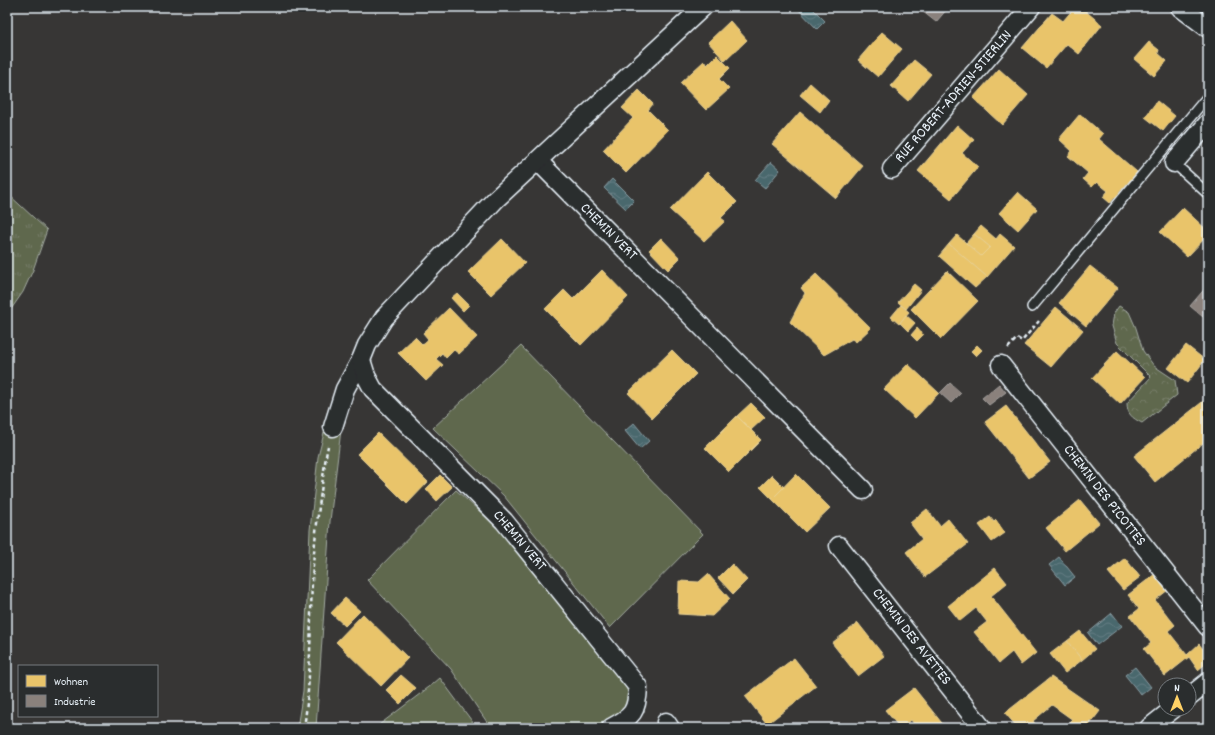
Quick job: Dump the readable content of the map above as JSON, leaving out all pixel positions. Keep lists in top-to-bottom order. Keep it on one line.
{"streets":{"street":["RUE ROBERT-ADRIEN-STIERLIN","CHEMIN VERT","CHEMIN DES PICOTTES","CHEMIN DES AVETTES"]},"legend":["Wohnen","Industrie"],"north":"top"}
